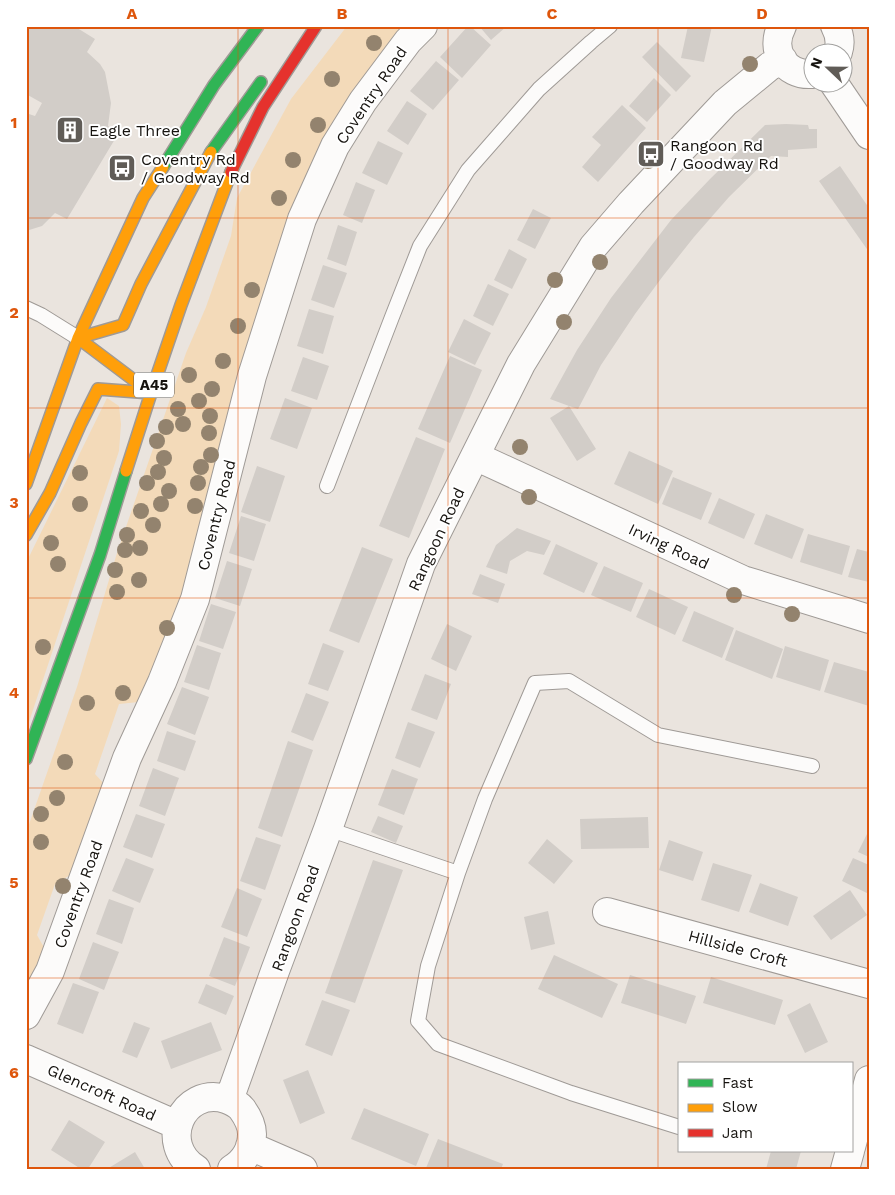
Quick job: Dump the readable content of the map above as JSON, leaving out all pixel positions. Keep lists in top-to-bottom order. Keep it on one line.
{"streets":{"highway":["A45"],"street":["Coventry Road","Rangoon Road","Irving Road","Hillside Croft","Glencroft Road"]},"crossings":[["Rangoon Road","Irving Road"]],"places":{"building":["Eagle Three"],"bus stop":["Rangoon Rd / Goodway Rd","Coventry Rd / Goodway Rd"]},"legend":["Fast","Slow","Jam"],"north":"left","grid":{"columns":["A","B","C","D"],"rows":["1","2","3","4","5","6"]}}
